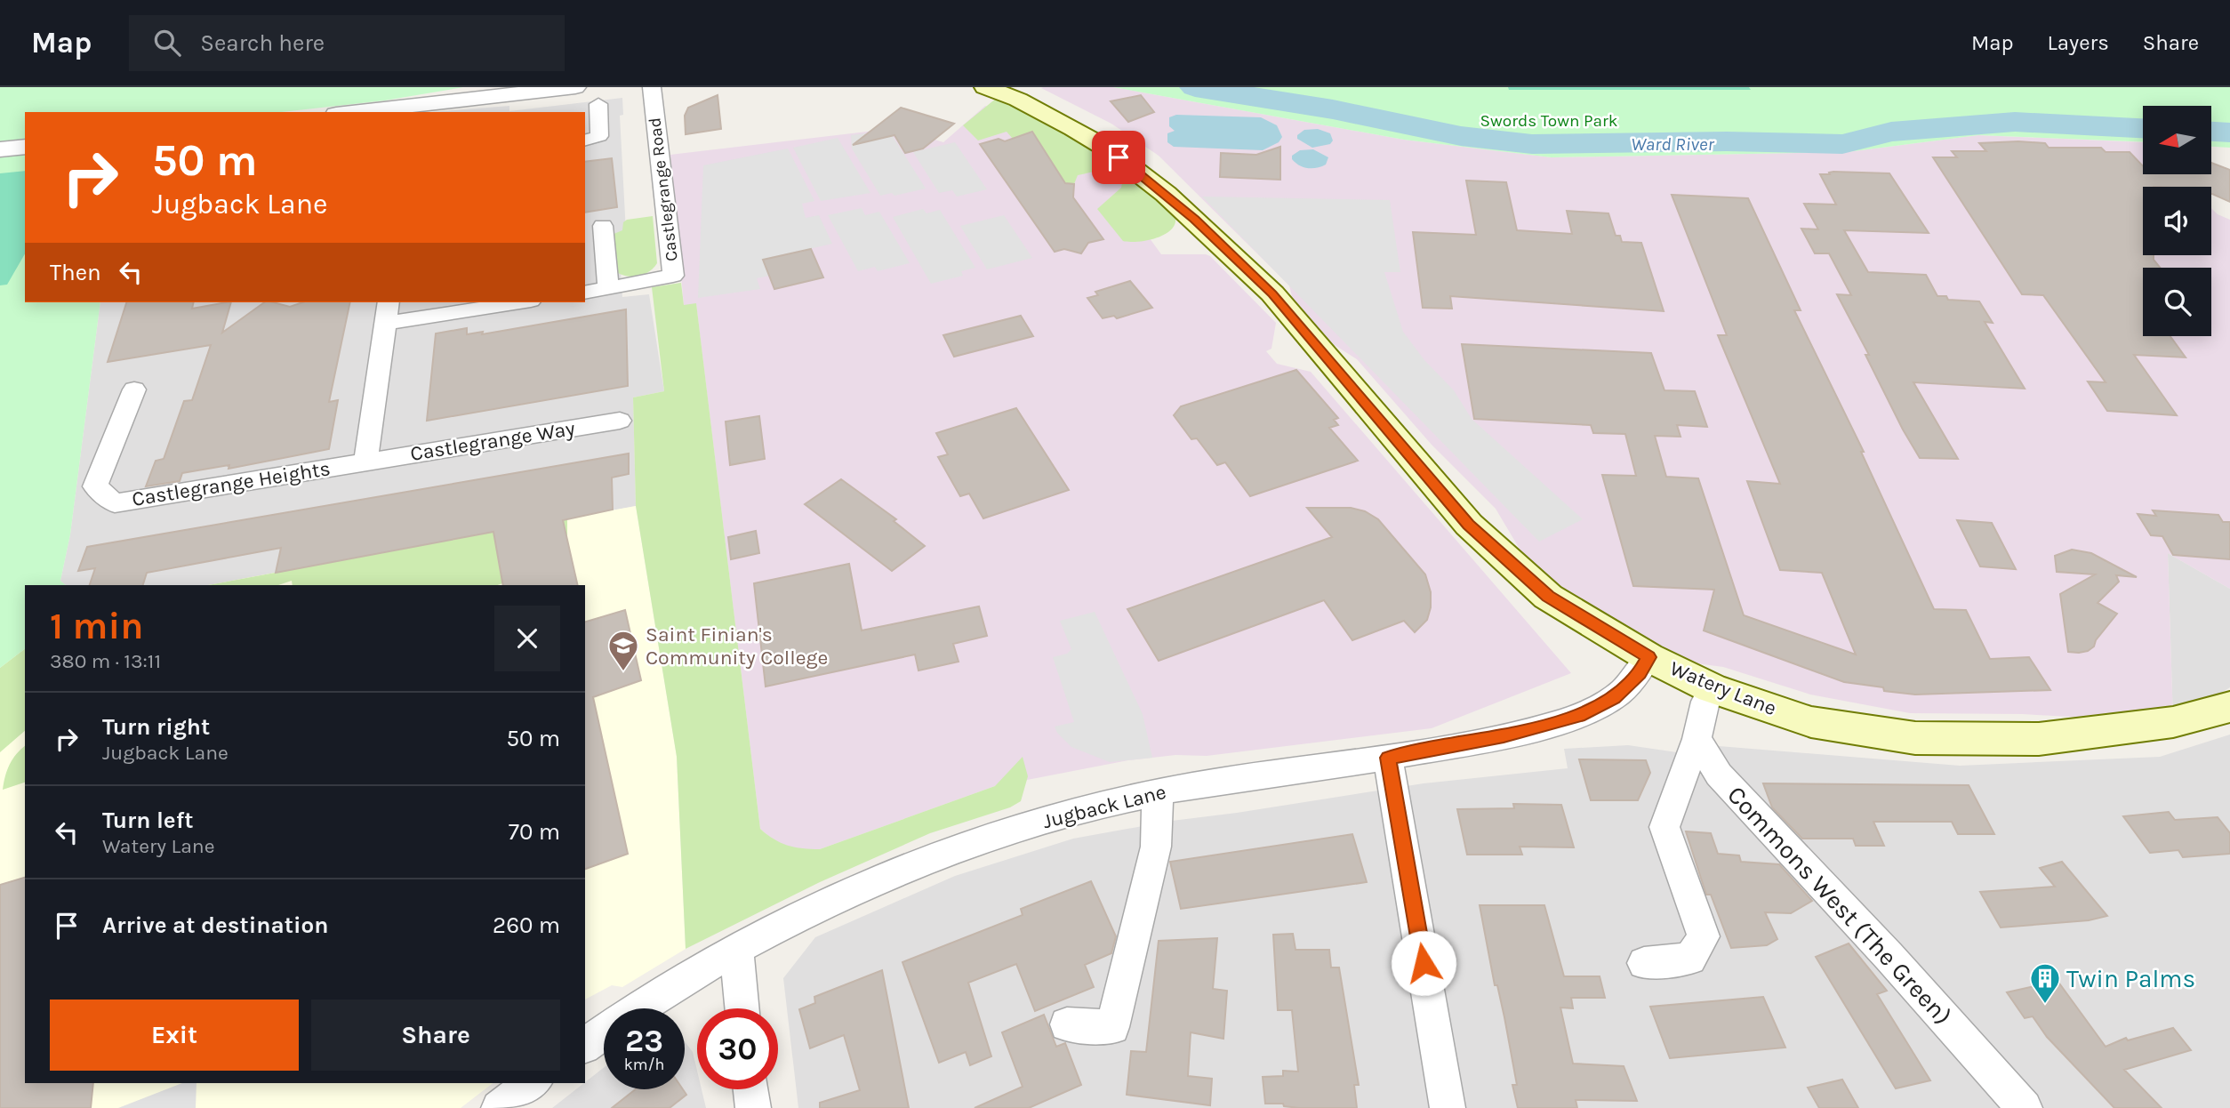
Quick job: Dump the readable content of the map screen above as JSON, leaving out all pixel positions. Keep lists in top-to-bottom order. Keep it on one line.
{"streets":{"main road":["Watery Lane"],"street":["Castlegrange Road","Castlegrange Way","Castlegrange Heights","Jugback Lane","Commons West (The Green)"]},"crossings":[["Castlegrange Way","Castlegrange Heights"],["Watery Lane","Jugback Lane"]],"water":["Ward River"],"parks":["Swords Town Park"],"places":{"school or university":["Saint Finian's Community College"],"building":["Twin Palms"]},"north":"left","page":{"header":"Map","search":"Search here","nav":["Map","Layers","Share"],"turn":["50 m","Jugback Lane"],"then":"Then","heading":["1 min","380 m · 13:11"],"list":[{"name":"Turn right","note":"Jugback Lane","value":"50 m"},{"name":"Turn left","note":"Watery Lane","value":"70 m"},{"name":"Arrive at destination","value":"260 m"}],"buttons":["Exit","Share"],"speed":"23 km/h","limit":"30"}}
